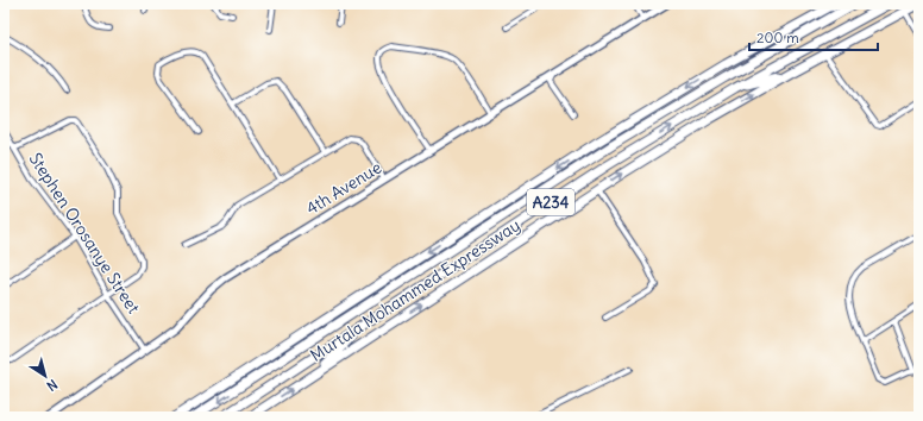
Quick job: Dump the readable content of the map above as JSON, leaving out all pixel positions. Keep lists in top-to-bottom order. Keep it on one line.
{"streets":{"highway":["A234","Murtala Mohammed Expressway"],"street":["4th Avenue","Stephen Orosanye Street"]},"crossings":[["4th Avenue","Stephen Orosanye Street"]],"scale_bar":"200 m","north":"bottom right"}
